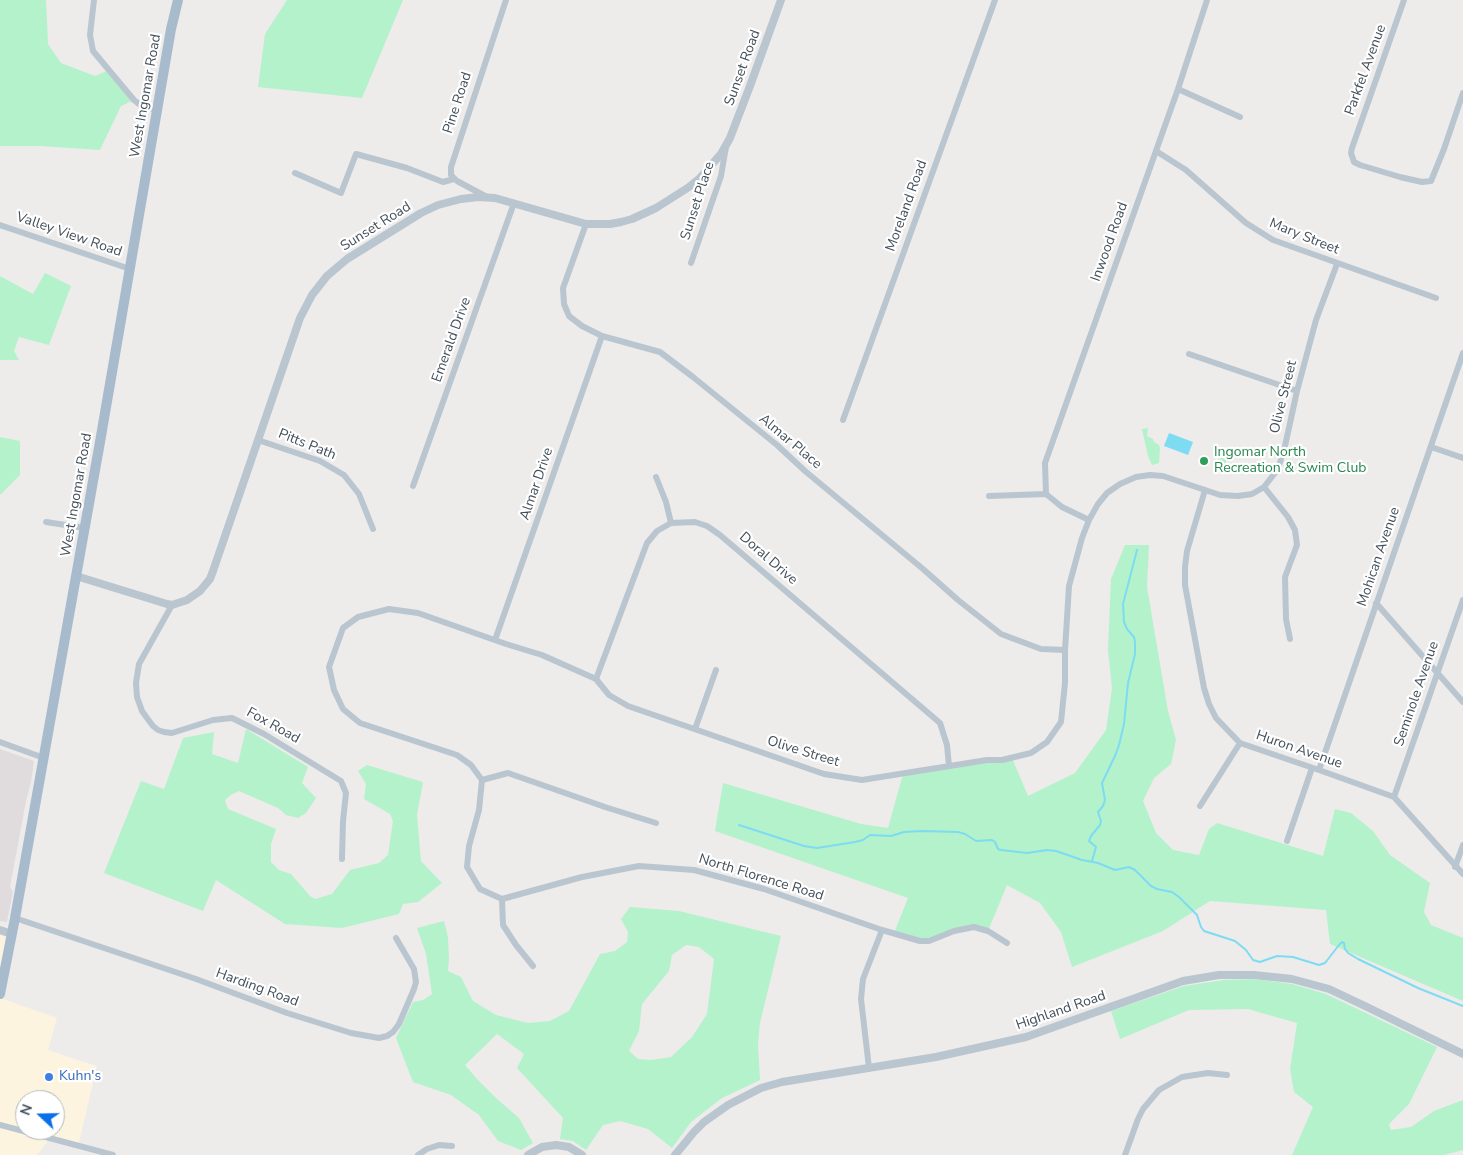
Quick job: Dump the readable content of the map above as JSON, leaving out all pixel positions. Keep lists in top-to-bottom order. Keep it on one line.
{"streets":{"main road":["West Ingomar Road"],"street":["Sunset Road","Parkfel Avenue","Pine Road","Sunset Place","Moreland Road","Valley View Road","Mary Street","Inwood Road","Emerald Drive","Olive Street","Almar Place","Pitts Path","Almar Drive","Mohican Avenue","Doral Drive","Seminole Avenue","Fox Road","Huron Avenue","North Florence Road","Harding Road","Highland Road"]},"crossings":[["Sunset Road","Sunset Place"],["Sunset Road","Emerald Drive"],["Sunset Road","Almar Place"],["Sunset Road","Pitts Path"],["Sunset Road","Fox Road"],["West Ingomar Road","Valley View Road"],["West Ingomar Road","Harding Road"],["Mary Street","Inwood Road"],["Mary Street","Olive Street"],["Olive Street","Almar Place"],["Olive Street","Almar Drive"],["Olive Street","Doral Drive"],["Olive Street","Huron Avenue"],["Almar Place","Almar Drive"],["Mohican Avenue","Huron Avenue"],["Seminole Avenue","Huron Avenue"]],"places":["Ingomar North Recreation & Swim Club","Kuhn's"],"north":"left"}
